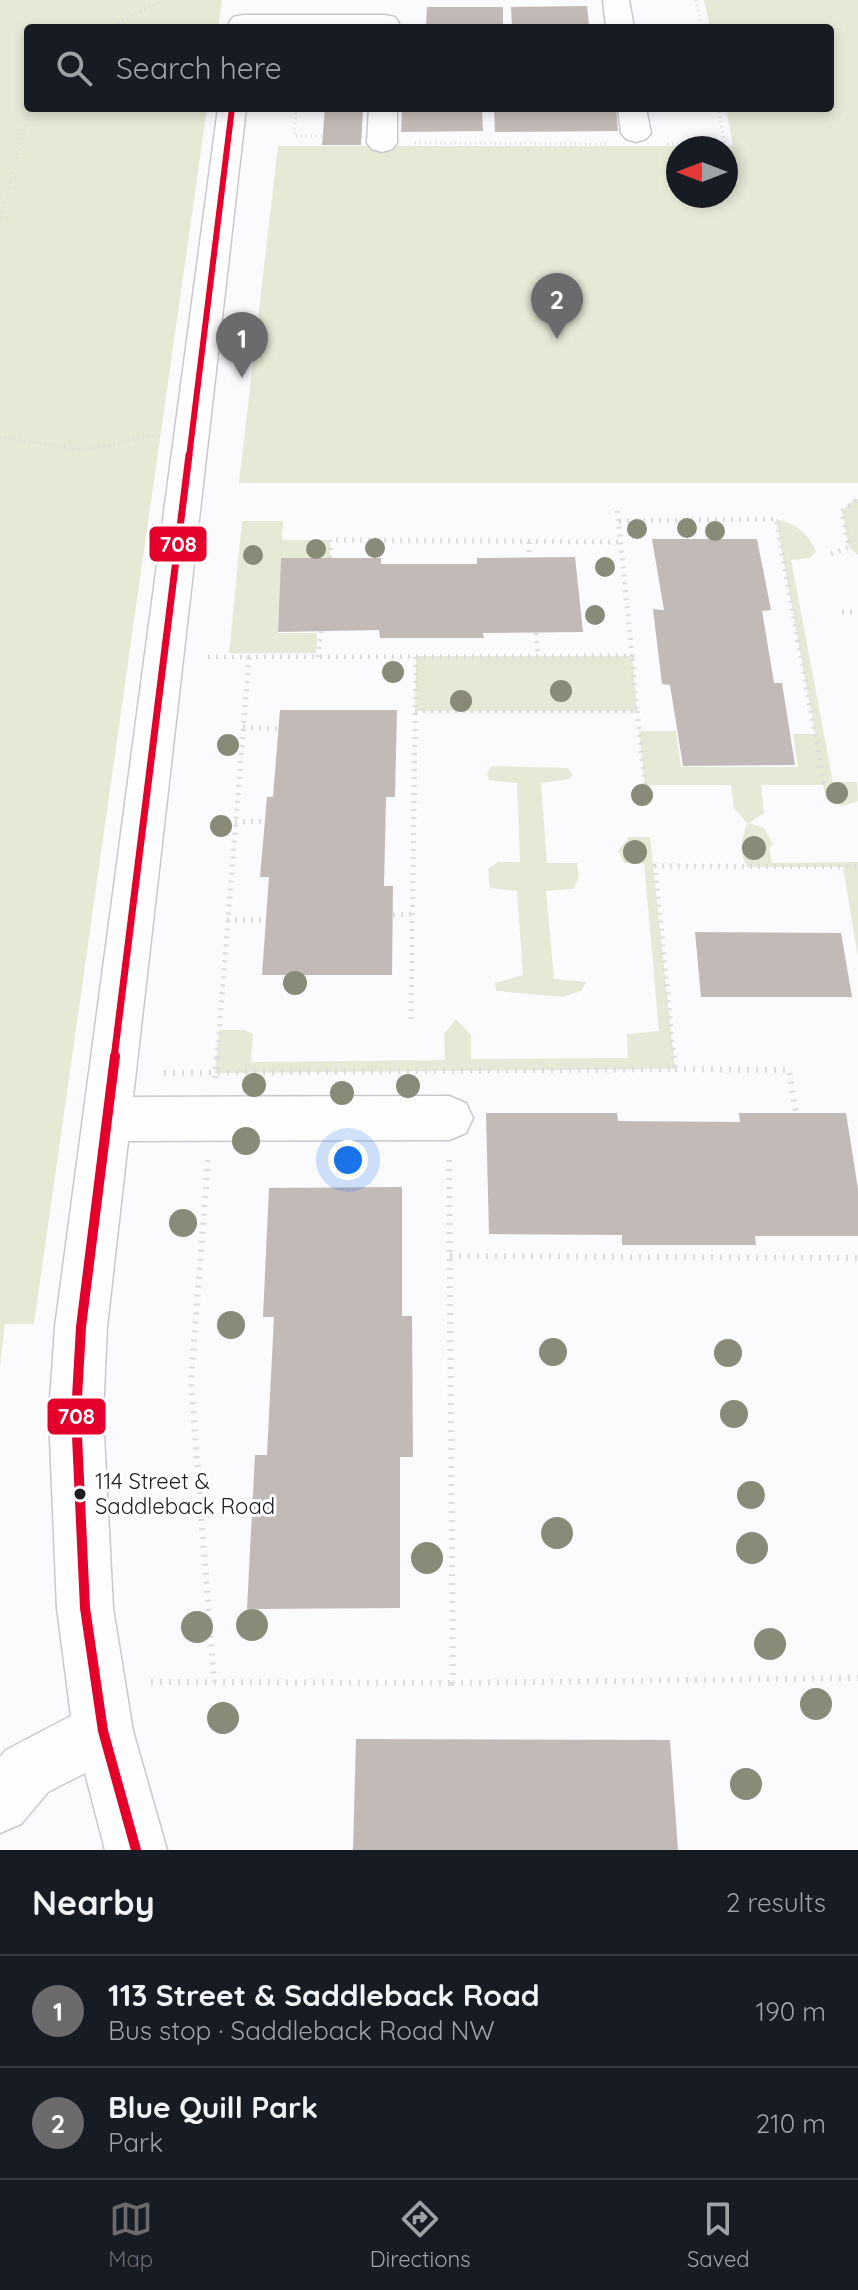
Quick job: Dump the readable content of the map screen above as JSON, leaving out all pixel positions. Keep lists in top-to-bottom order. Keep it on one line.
{"places":["114 Street & Saddleback Road"],"lines":["transit line 708"],"north":"left","page":{"search":"Search here","pins":["2","1"],"heading":["Nearby","2 results"],"list":[{"mark":"1","name":"113 Street & Saddleback Road","note":"Bus stop · Saddleback Road NW","value":"190 m"},{"mark":"2","name":"Blue Quill Park","note":"Park","value":"210 m"}],"nav":["Map","Directions","Saved"]}}
